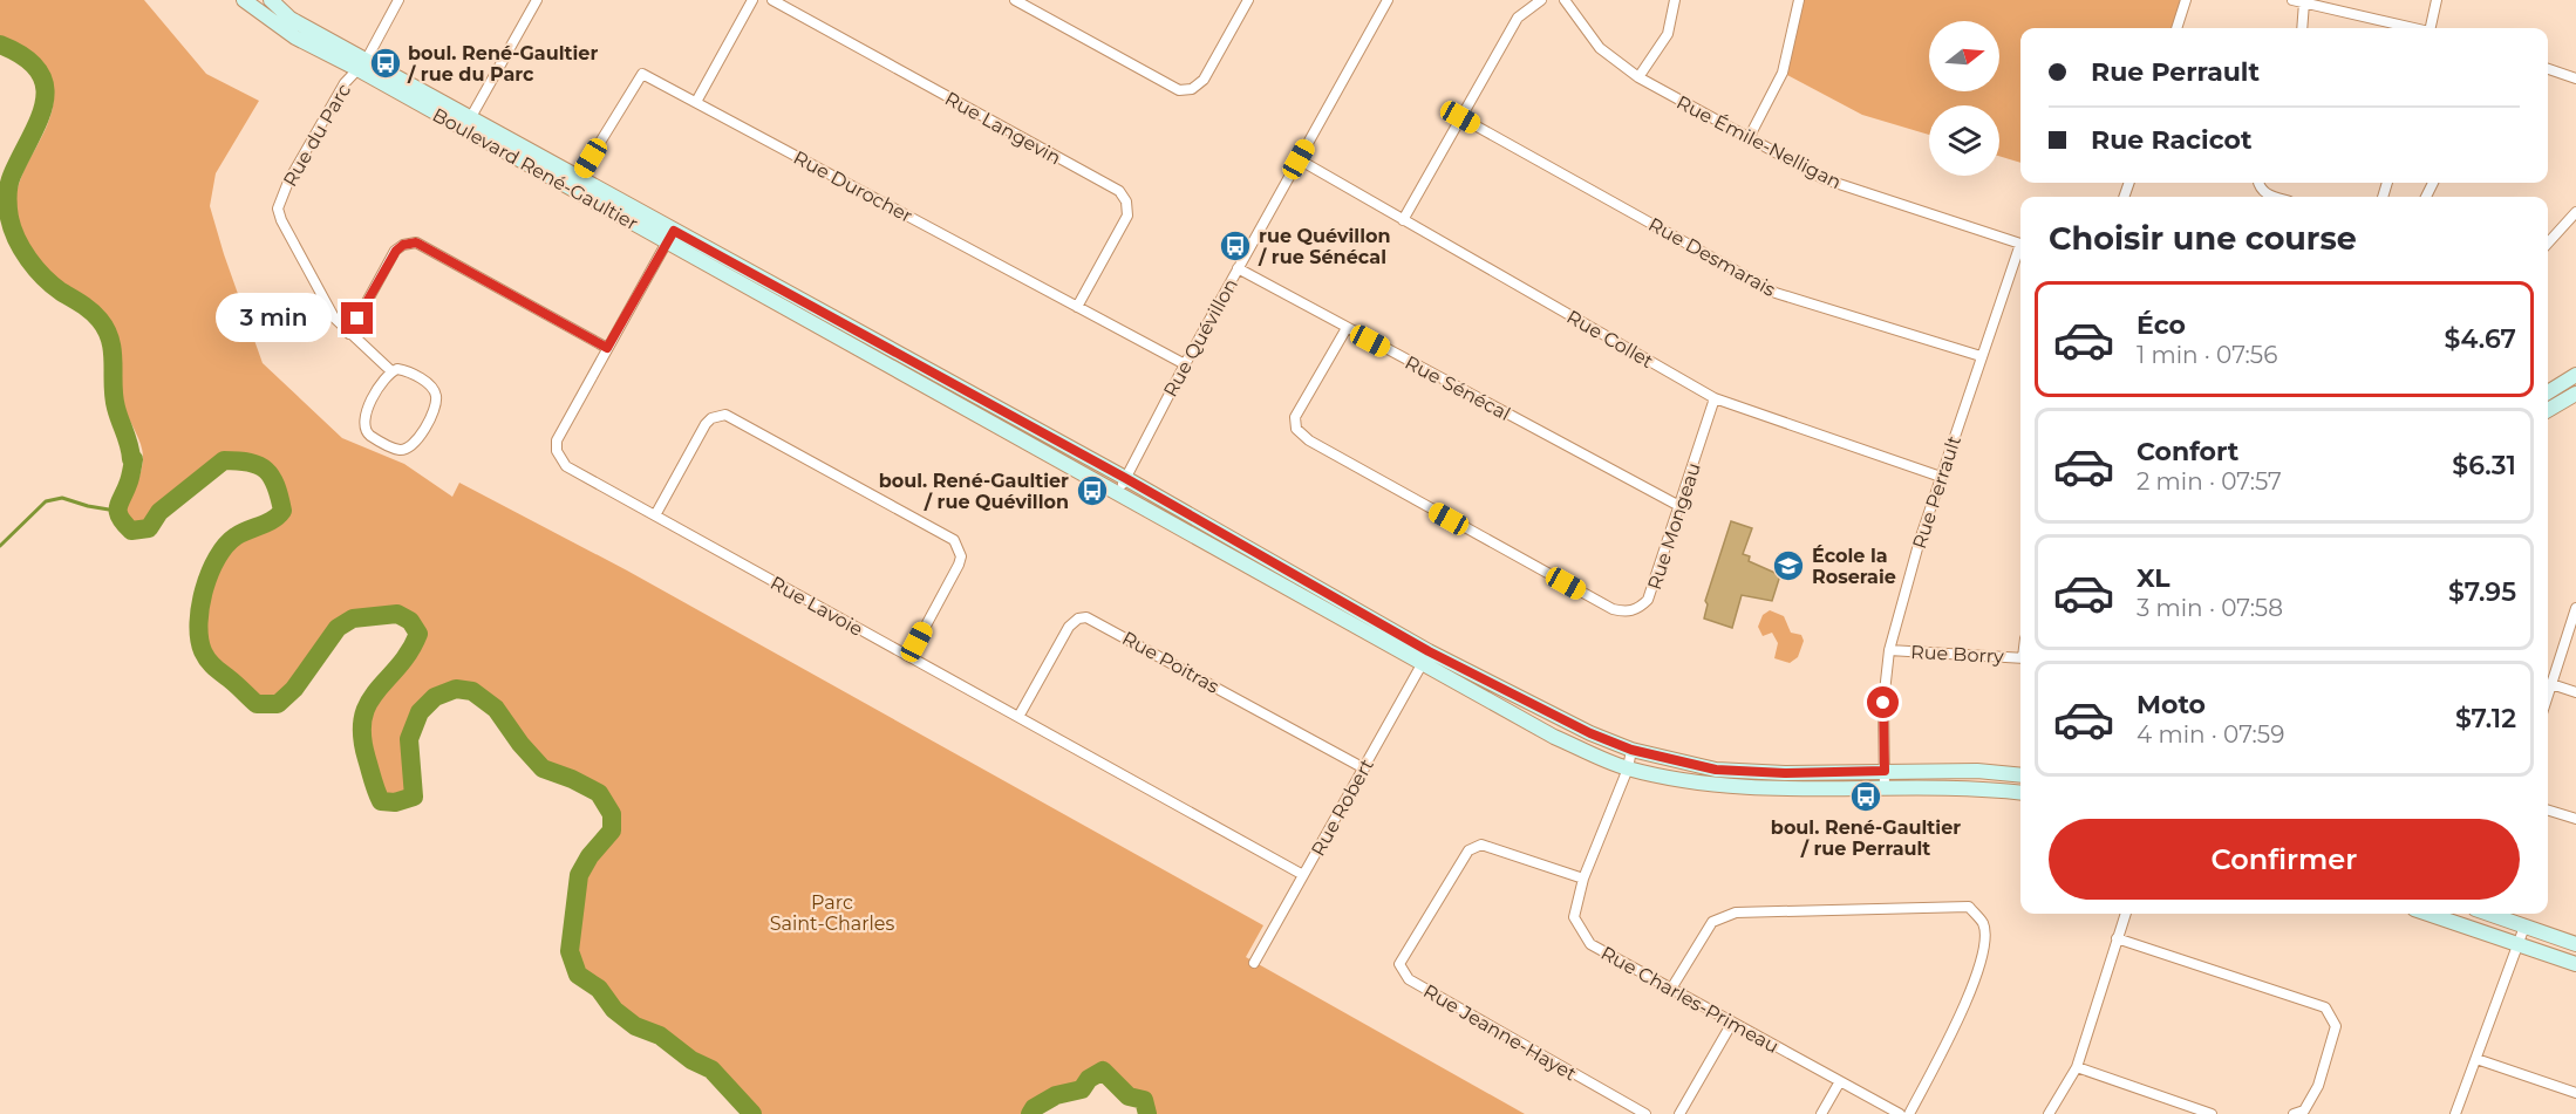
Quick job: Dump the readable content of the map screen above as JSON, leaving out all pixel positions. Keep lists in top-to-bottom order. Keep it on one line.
{"streets":{"street":["Rue Langevin","Rue du Parc","Rue Émile-Nelligan","Boulevard René-Gaultier","Rue Durocher","Rue Desmarais","Rue Quévillon","Rue Collet","Rue Sénécal","Rue Perrault","Rue Mongeau","Rue Lavoie","Rue Borry","Rue Poitras","Rue Robert","Rue Charles-Primeau","Rue Jeanne-Hayet"]},"crossings":[["Rue Langevin","Rue Durocher"],["Rue du Parc","Boulevard René-Gaultier"],["Boulevard René-Gaultier","Rue Durocher"],["Boulevard René-Gaultier","Rue Quévillon"],["Boulevard René-Gaultier","Rue Perrault"],["Boulevard René-Gaultier","Rue Lavoie"],["Boulevard René-Gaultier","Rue Robert"],["Boulevard René-Gaultier","Rue Charles-Primeau"],["Rue Durocher","Rue Quévillon"],["Rue Desmarais","Rue Perrault"],["Rue Quévillon","Rue Collet"],["Rue Quévillon","Rue Sénécal"],["Rue Collet","Rue Perrault"],["Rue Collet","Rue Mongeau"],["Rue Sénécal","Rue Mongeau"],["Rue Perrault","Rue Borry"],["Rue Lavoie","Rue Poitras"],["Rue Lavoie","Rue Robert"],["Rue Poitras","Rue Robert"],["Rue Charles-Primeau","Rue Jeanne-Hayet"]],"parks":["Parc Saint-Charles"],"places":{"bus stop":["boul. René-Gaultier / rue du Parc","rue Quévillon / rue Sénécal","boul. René-Gaultier / rue Quévillon","boul. René-Gaultier / rue Perrault"],"school or university":["École la Roseraie"]},"north":"right","page":{"banner":["Rue Perrault","Rue Racicot"],"heading":"Choisir une course","list":[{"name":"Éco","note":"1 min · 07:56","value":"$4.67"},{"name":"Confort","note":"2 min · 07:57","value":"$6.31"},{"name":"XL","note":"3 min · 07:58","value":"$7.95"},{"name":"Moto","note":"4 min · 07:59","value":"$7.12"}],"bubble":"3 min","buttons":"Confirmer"}}
